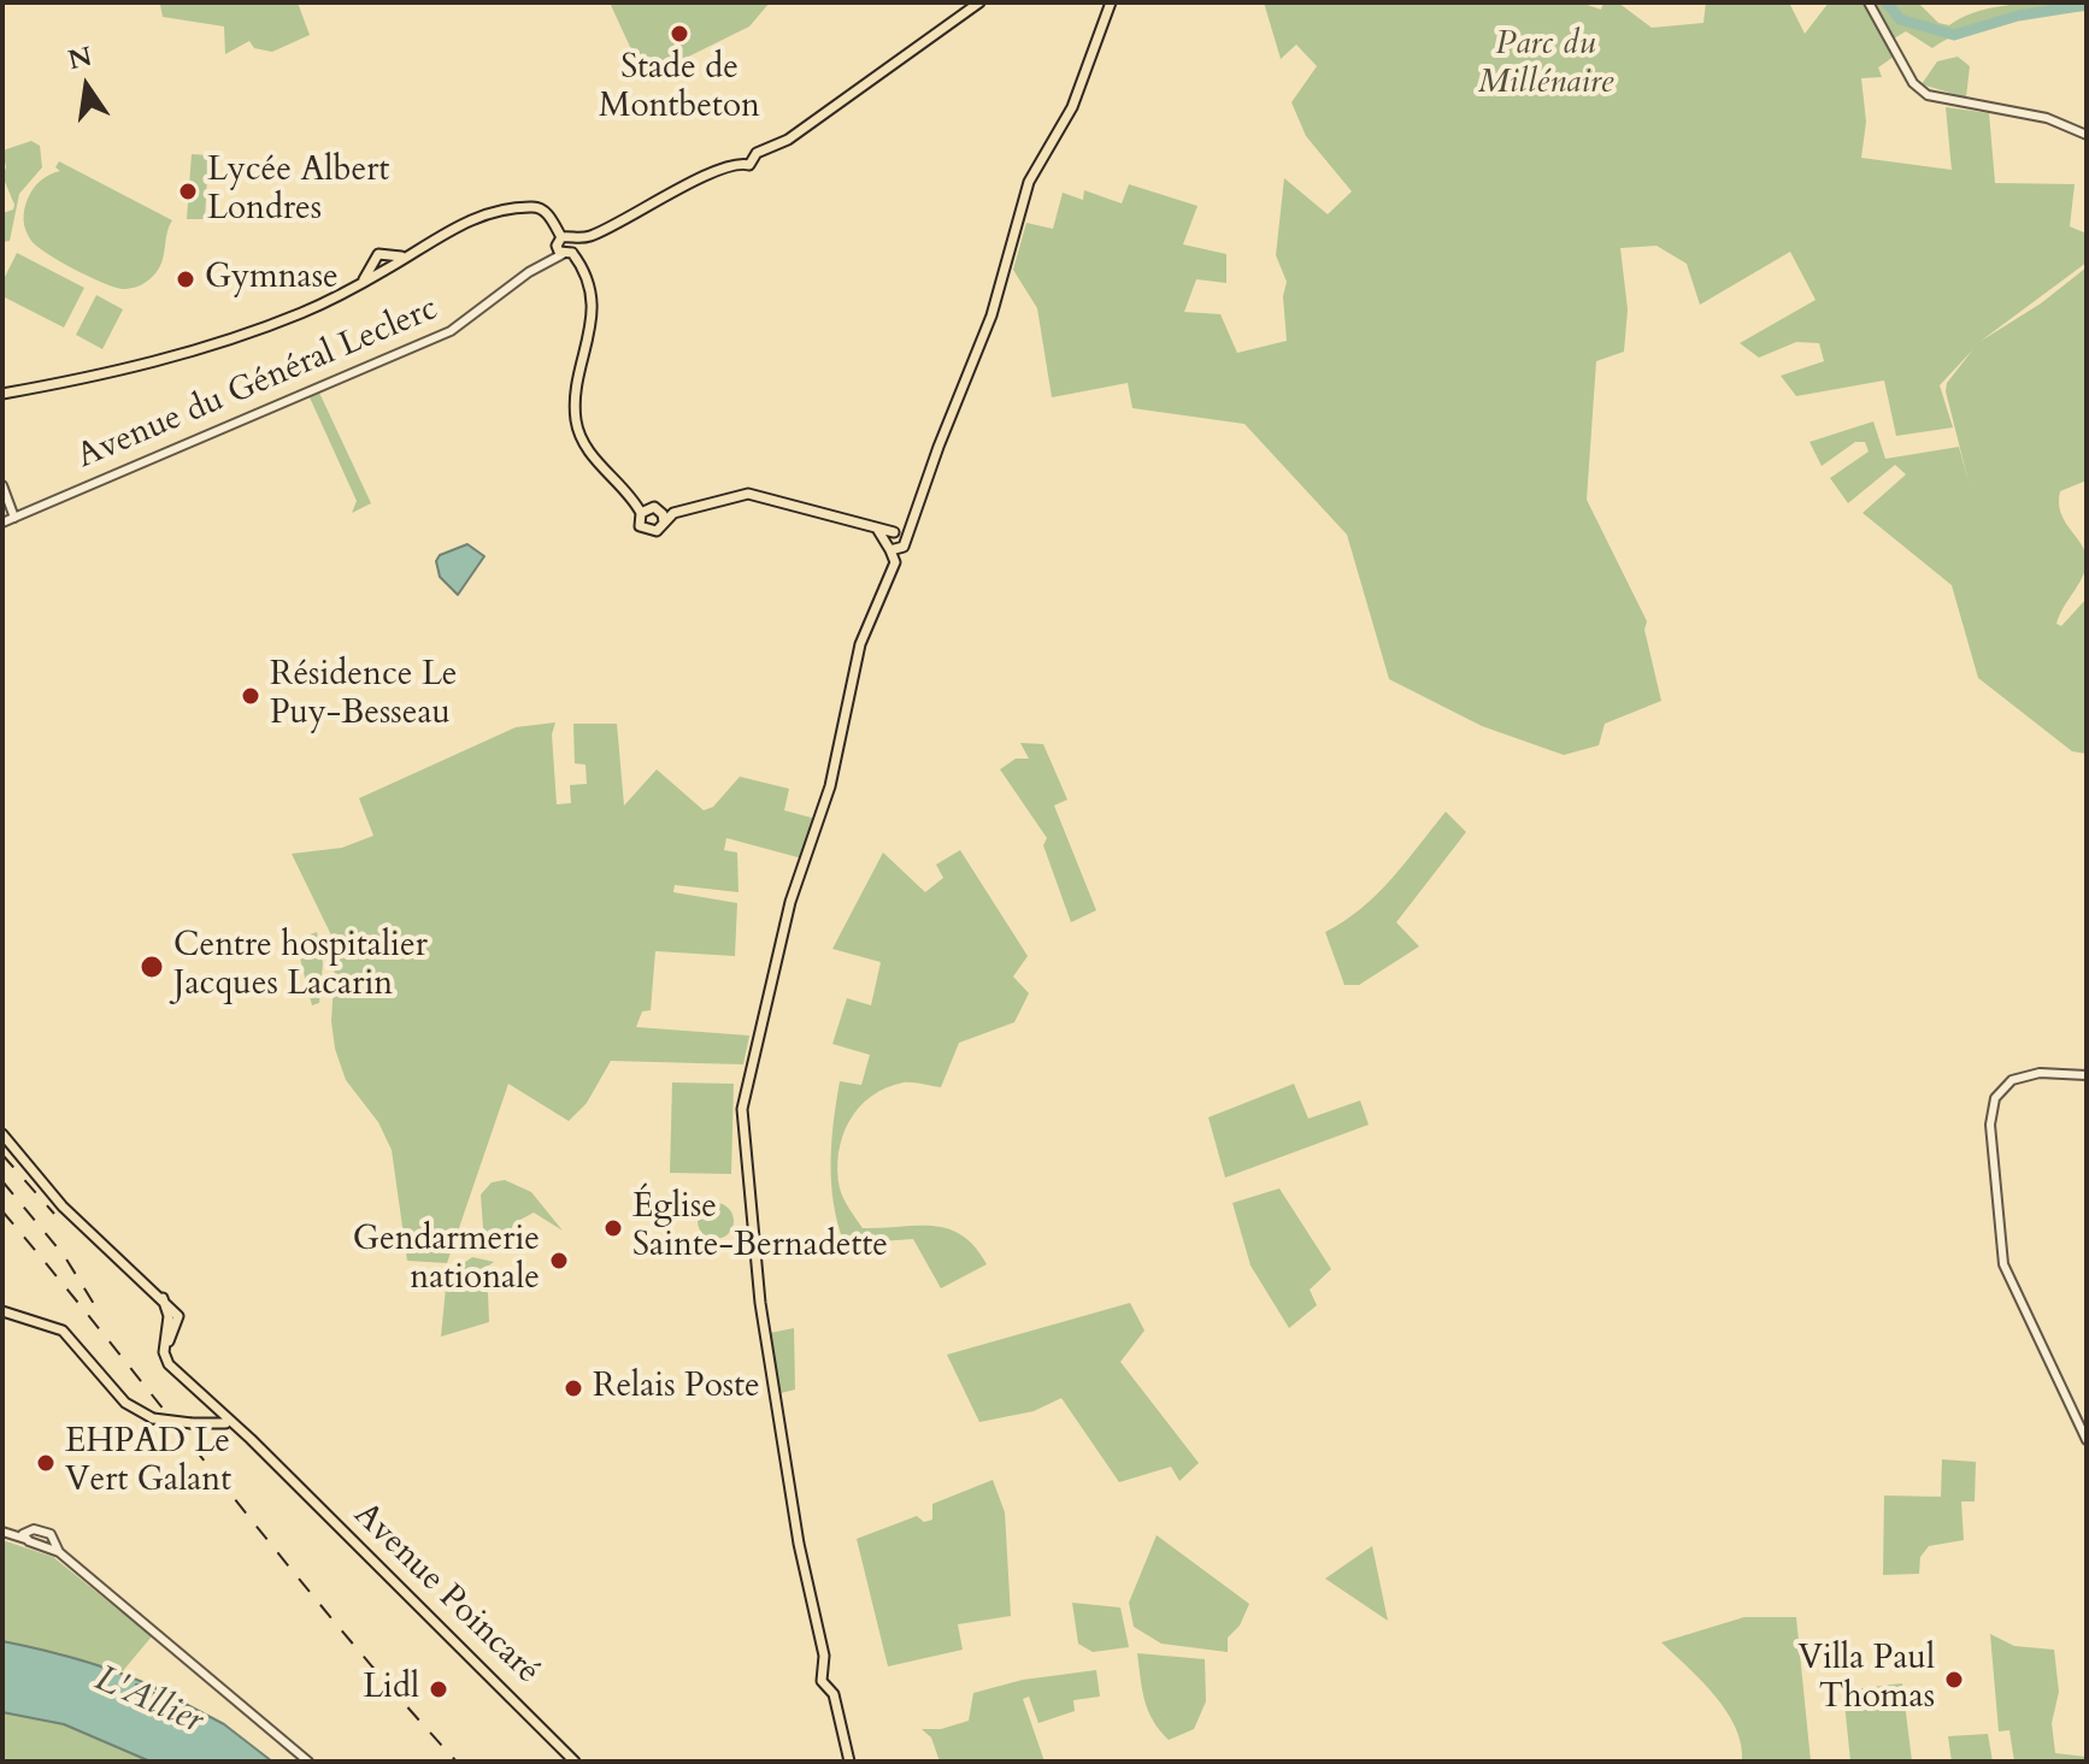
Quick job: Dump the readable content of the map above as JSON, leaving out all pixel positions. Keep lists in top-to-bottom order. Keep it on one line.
{"streets":{"main road":["Avenue Poincaré"],"street":["Avenue du Général Leclerc"]},"water":["L'Allier"],"parks":["Parc du Millénaire"],"places":["Stade de Montbeton","Lycée Albert Londres","Gymnase","Résidence Le Puy-Besseau","Centre hospitalier Jacques Lacarin","Église Sainte-Bernadette","Gendarmerie nationale","Relais Poste","EHPAD Le Vert Galant","Villa Paul Thomas","Lidl"],"north":"top"}
